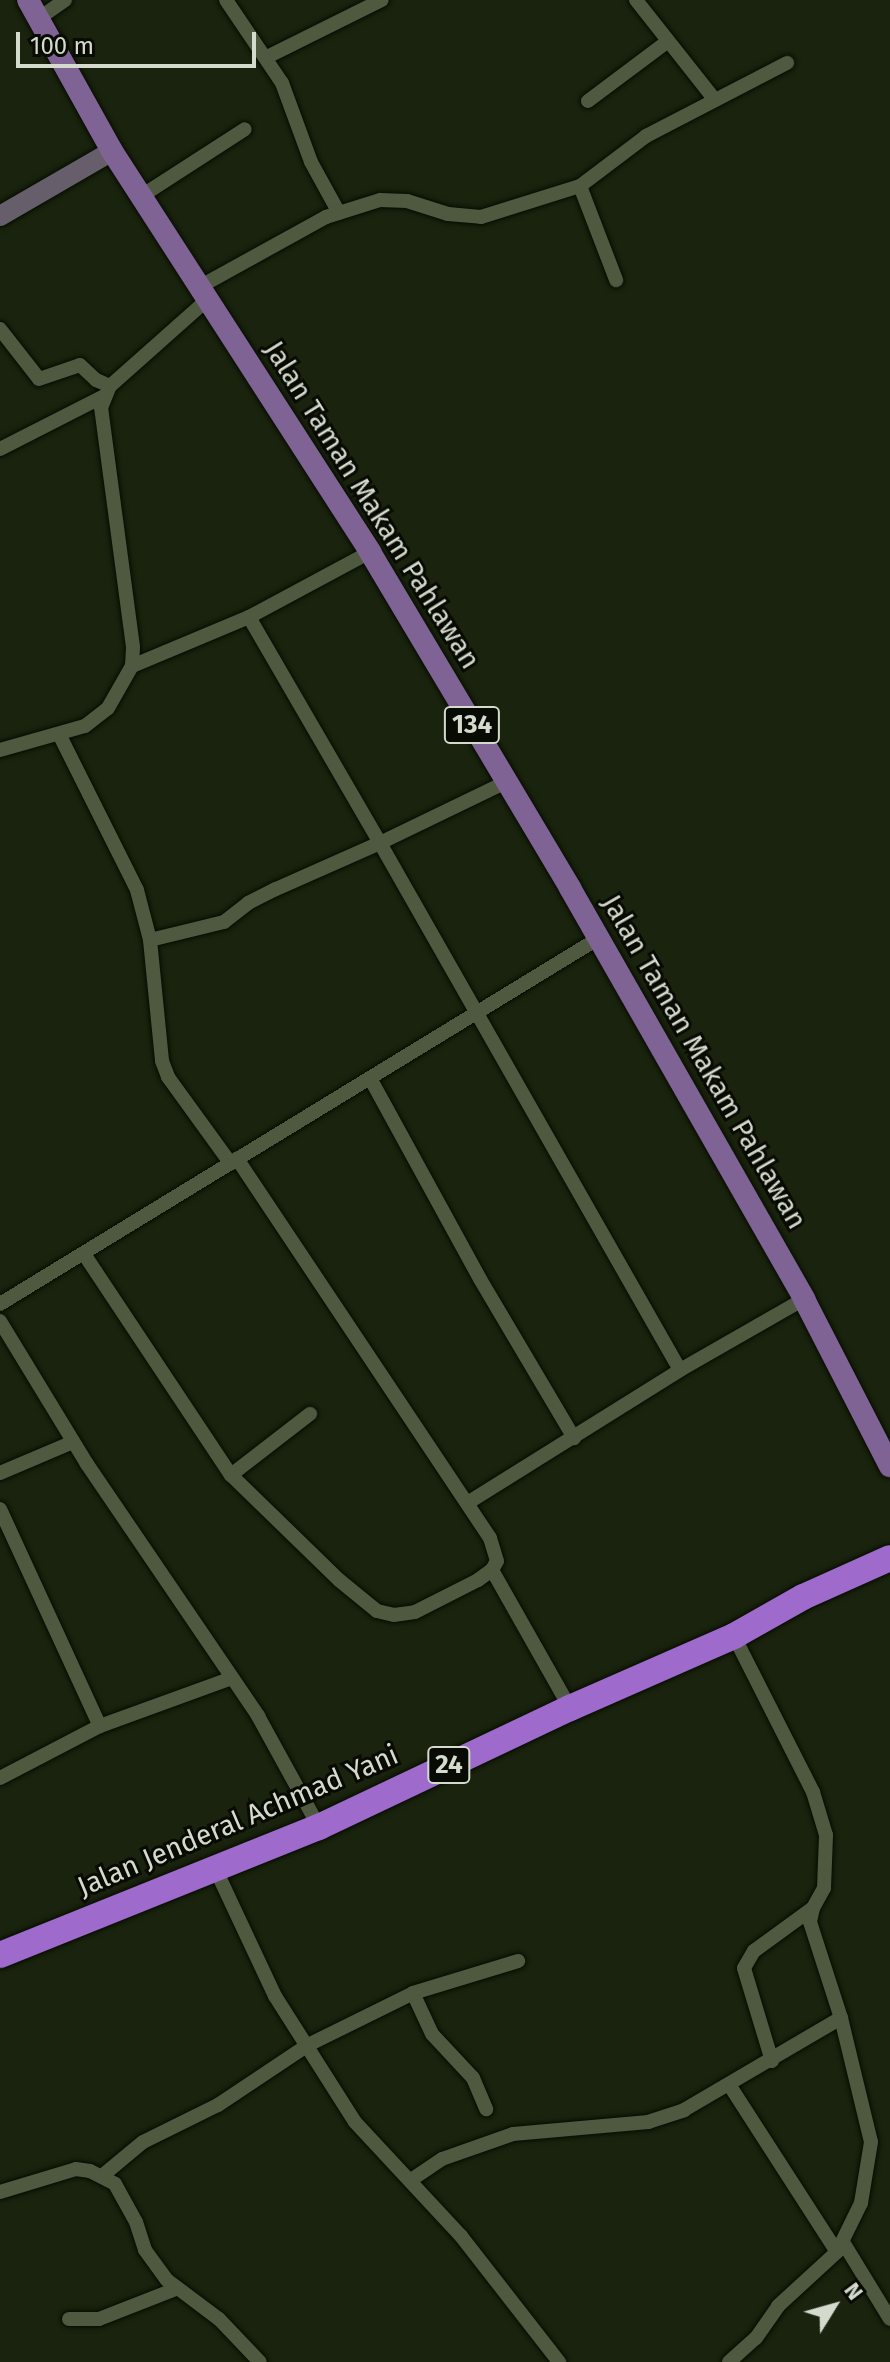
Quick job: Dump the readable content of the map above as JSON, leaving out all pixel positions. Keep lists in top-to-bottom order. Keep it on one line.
{"streets":{"highway":["24","Jalan Jenderal Achmad Yani"],"main road":["Jalan Taman Makam Pahlawan","134"]},"scale_bar":"100 m","north":"top right"}
